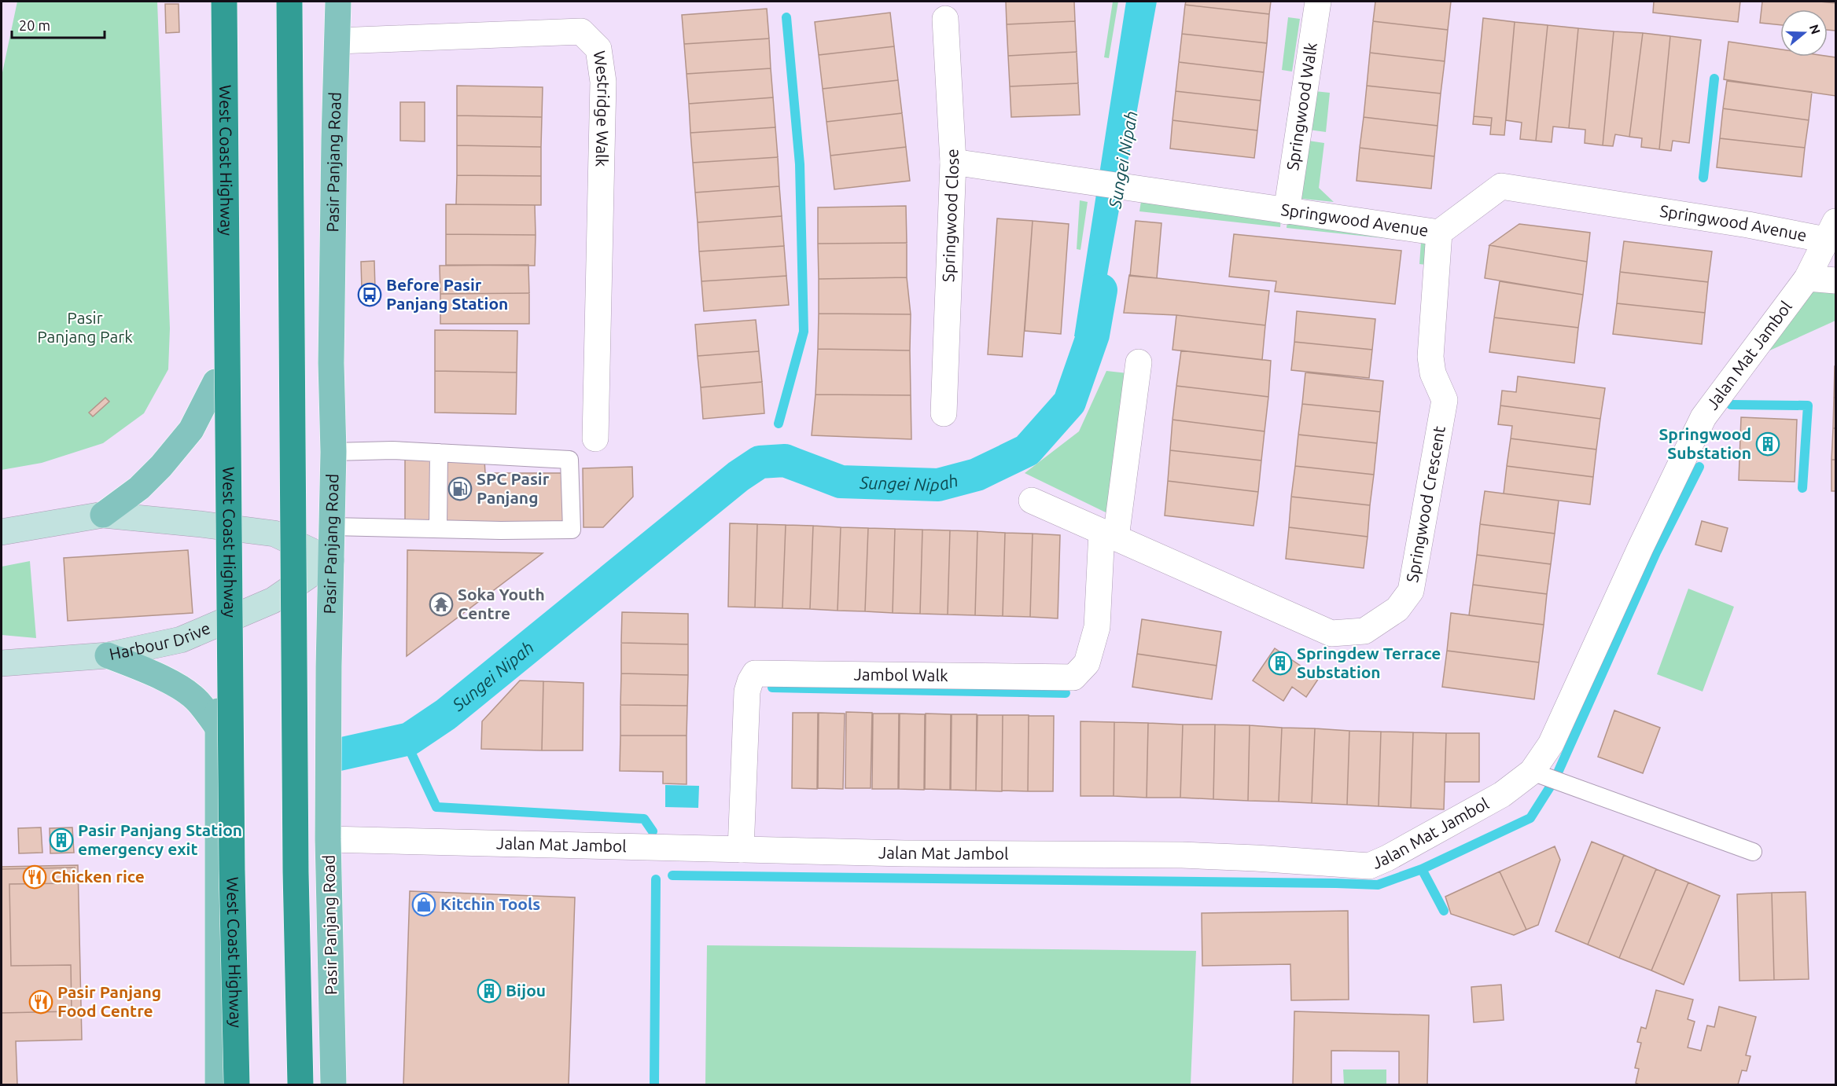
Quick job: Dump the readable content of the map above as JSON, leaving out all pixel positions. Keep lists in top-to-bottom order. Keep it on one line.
{"streets":{"highway":["West Coast Highway"],"main road":["Pasir Panjang Road","Harbour Drive"],"street":["Springwood Walk","Westridge Walk","Springwood Close","Springwood Avenue","Jalan Mat Jambol","Springwood Crescent","Jambol Walk"]},"crossings":[["Springwood Walk","Springwood Avenue"],["Westridge Walk","Pasir Panjang Road"],["Pasir Panjang Road","Jalan Mat Jambol"],["Pasir Panjang Road","Harbour Drive"],["Springwood Close","Springwood Avenue"],["Springwood Avenue","Jalan Mat Jambol"],["Springwood Avenue","Springwood Crescent"],["Jalan Mat Jambol","Jambol Walk"],["Springwood Crescent","Jambol Walk"]],"water":["Sungei Nipah"],"parks":["Pasir Panjang Park"],"places":{"bus stop":["Before Pasir Panjang Station"],"building":["Springwood Substation","Springdew Terrace Substation","Pasir Panjang Station emergency exit","Bijou"],"fuel station":["SPC Pasir Panjang"],"temple":["Soka Youth Centre"],"restaurant":["Chicken rice","Pasir Panjang Food Centre"],"shop":["Kitchin Tools"]},"scale_bar":"20 m","north":"right"}
